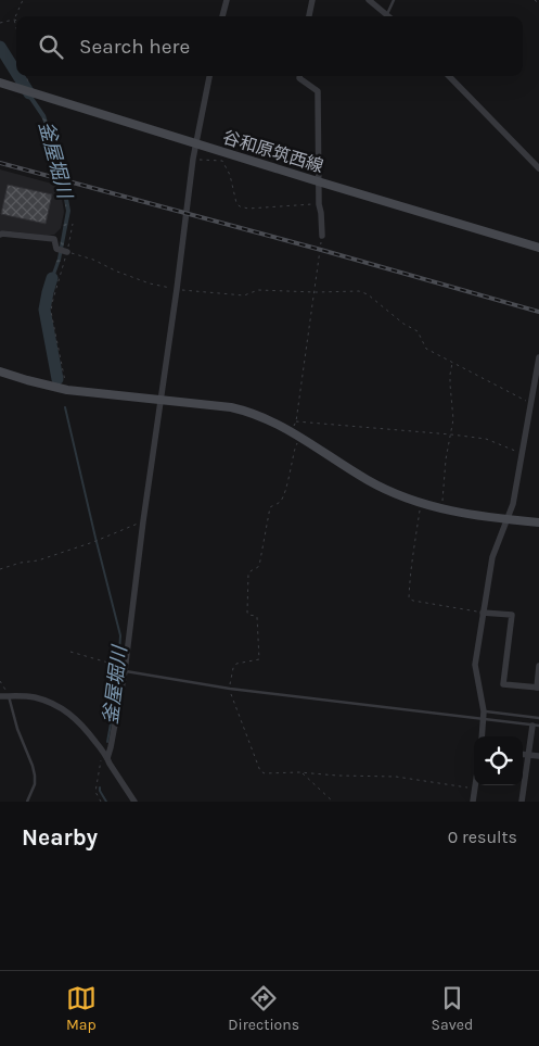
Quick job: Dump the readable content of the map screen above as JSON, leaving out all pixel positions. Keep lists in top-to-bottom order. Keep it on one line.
{"streets":{"street":["谷和原筑西線"]},"water":["釜屋堀川"],"page":{"search":"Search here","heading":["Nearby","0 results"],"nav":["Map","Directions","Saved"]}}
